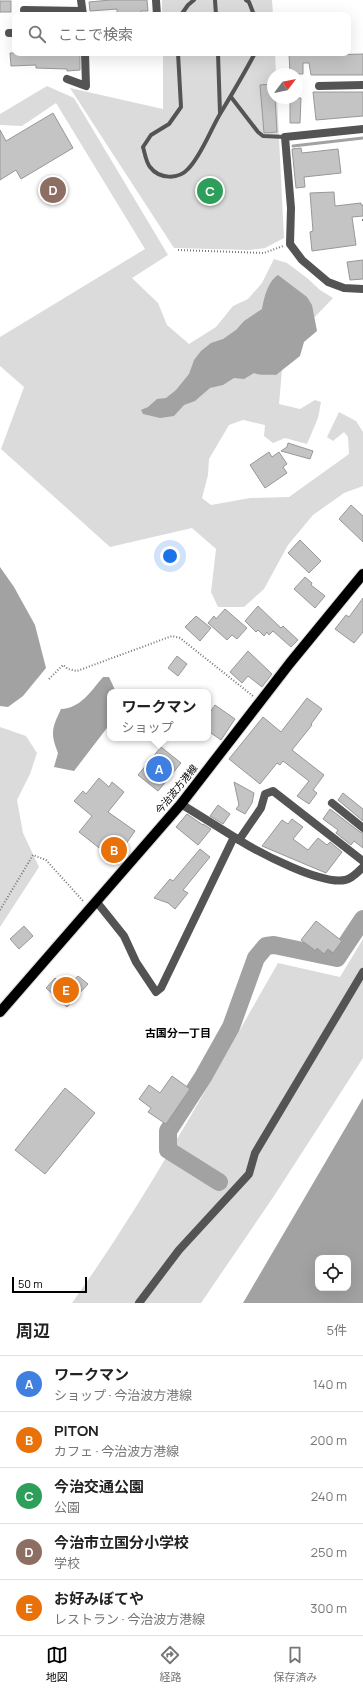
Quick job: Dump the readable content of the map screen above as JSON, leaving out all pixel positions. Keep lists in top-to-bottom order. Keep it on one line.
{"streets":{"main road":["今治波方港線"]},"districts":["古国分一丁目"],"scale_bar":"50 m","north":"top right","page":{"search":"ここで検索","pins":["D","C","A","B","E"],"popup":["ワークマン","ショップ"],"scale":"50 m","heading":["周辺","5件"],"list":[{"mark":"A","name":"ワークマン","note":"ショップ · 今治波方港線","value":"140 m"},{"mark":"B","name":"PITON","note":"カフェ · 今治波方港線","value":"200 m"},{"mark":"C","name":"今治交通公園","note":"公園","value":"240 m"},{"mark":"D","name":"今治市立国分小学校","note":"学校","value":"250 m"},{"mark":"E","name":"お好みぼてや","note":"レストラン · 今治波方港線","value":"300 m"}],"nav":["地図","経路","保存済み"]}}
